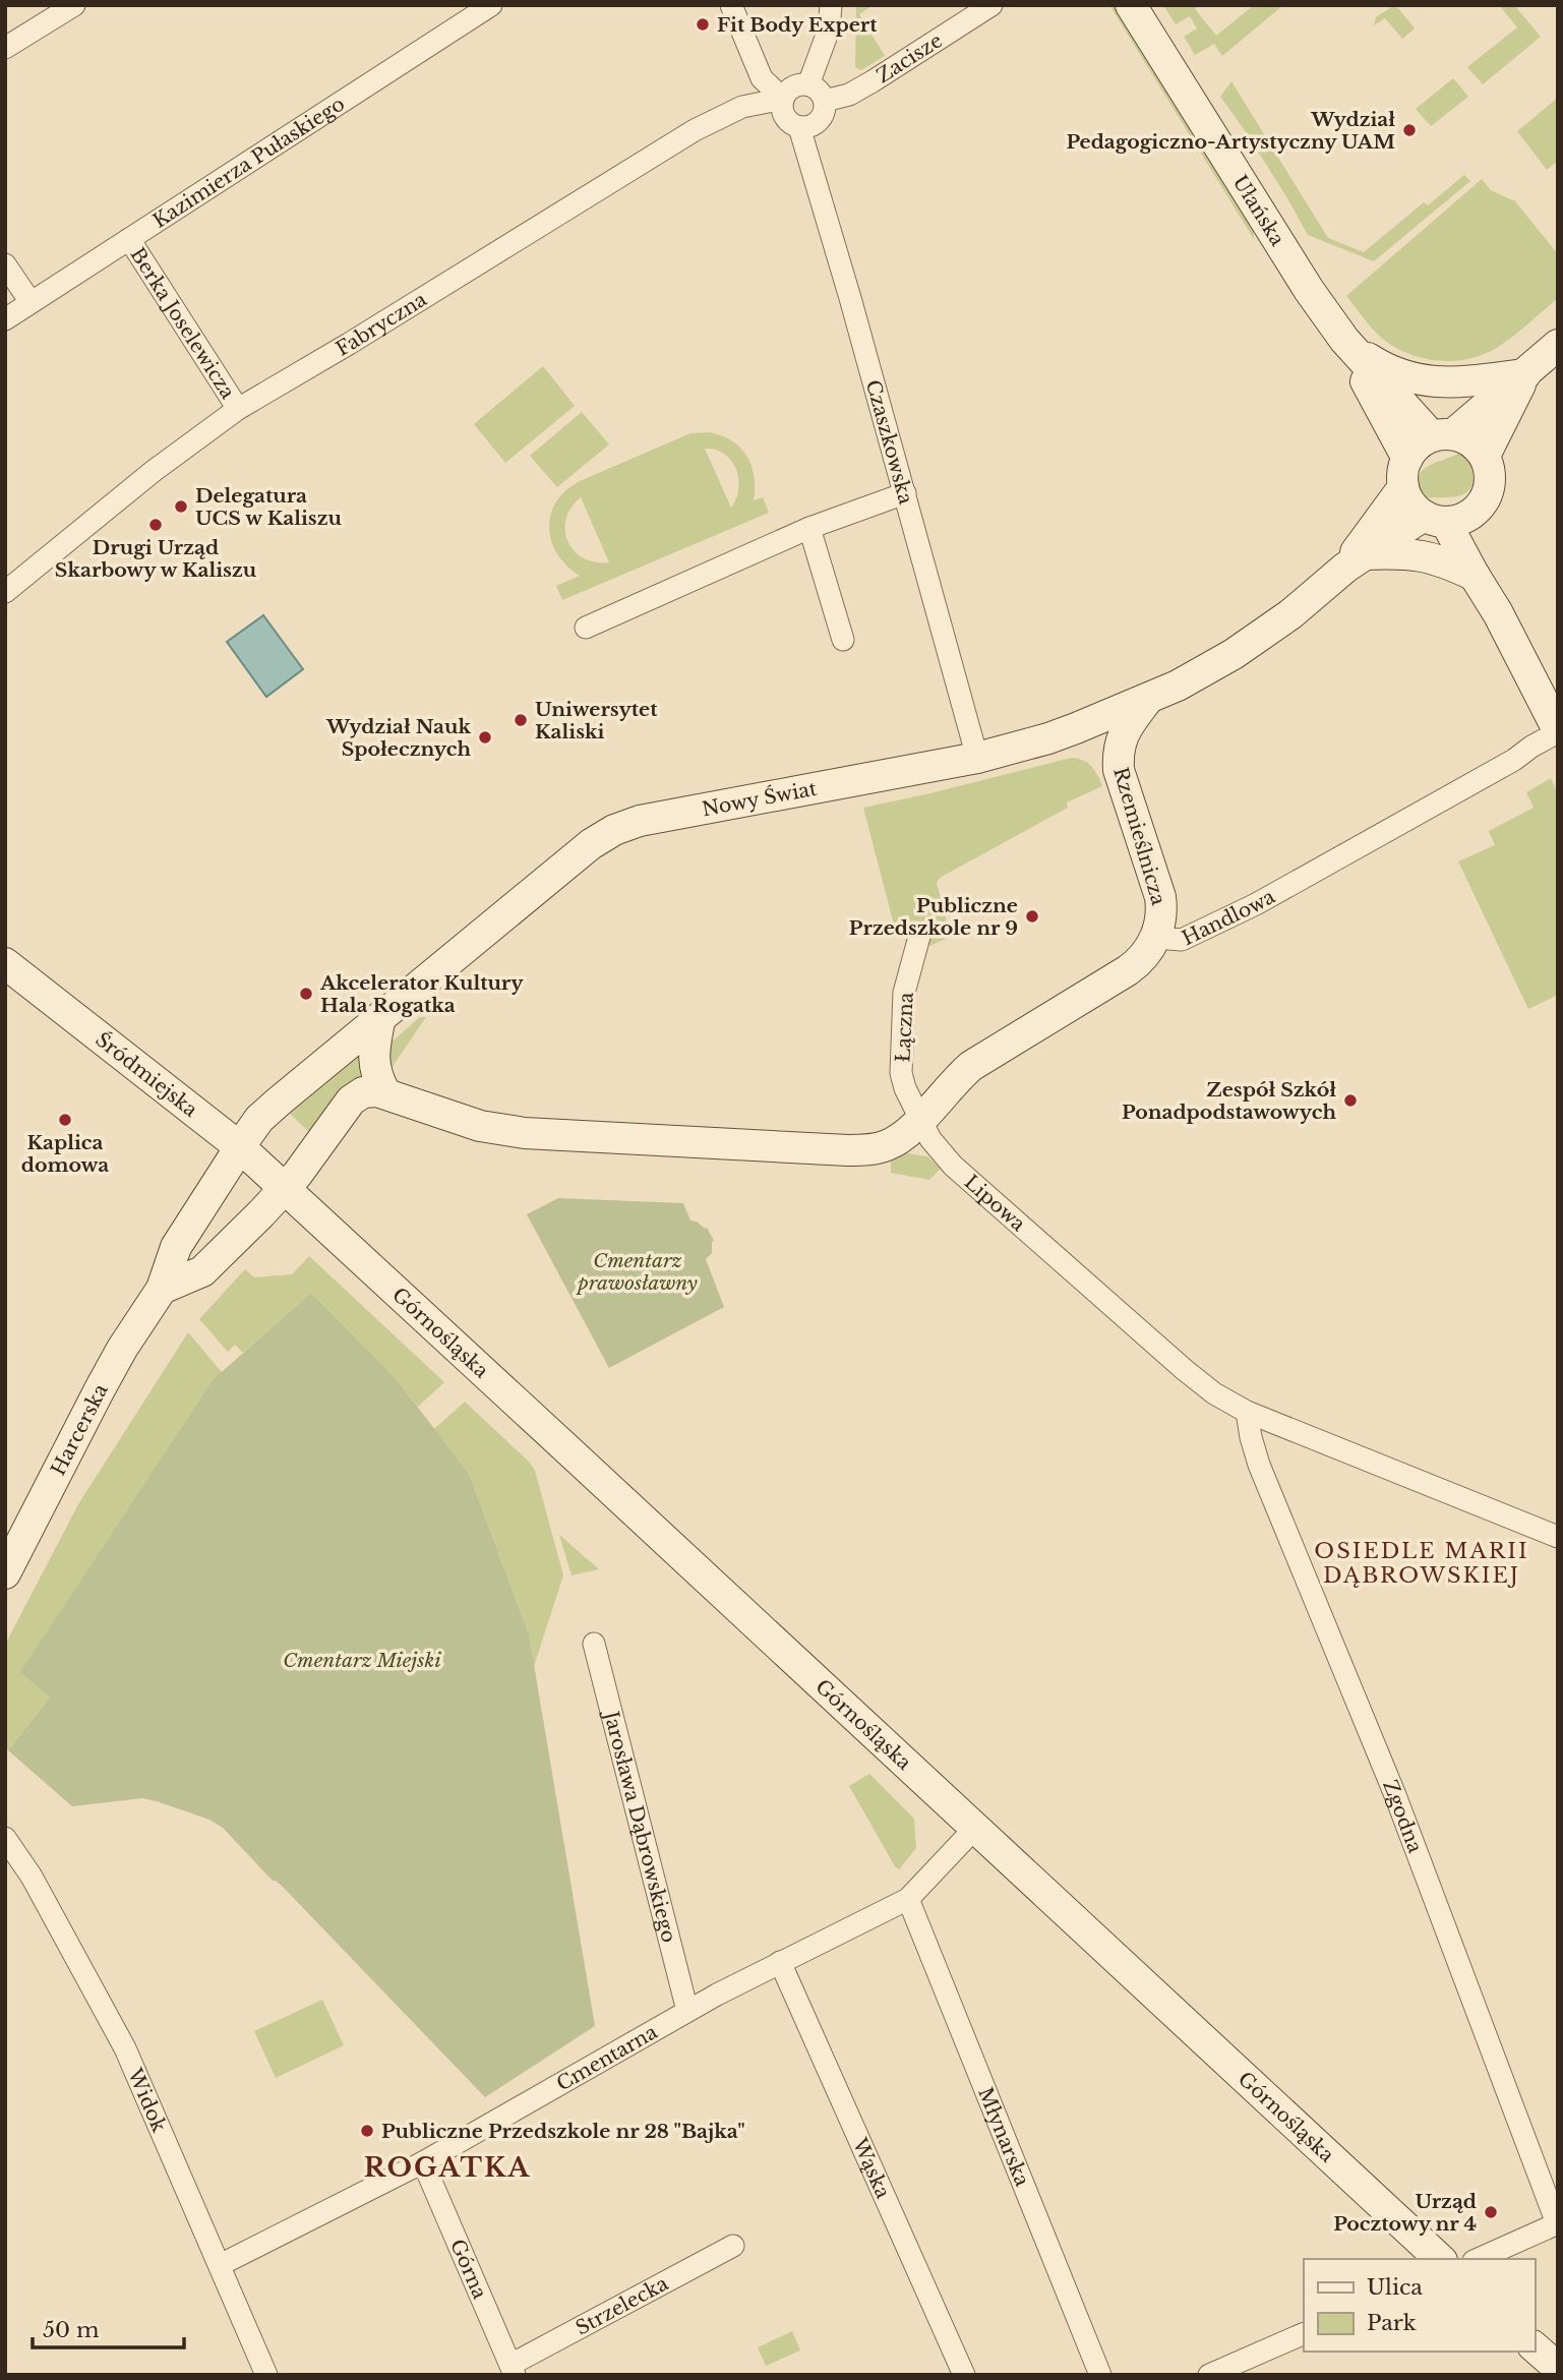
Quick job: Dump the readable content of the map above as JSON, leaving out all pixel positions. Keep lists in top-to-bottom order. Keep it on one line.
{"streets":{"street":["Zacisze","Kazimierza Pułaskiego","Ułańska","Berka Joselewicza","Fabryczna","Czaszkowska","Nowy Świat","Rzemieślnicza","Handlowa","Łączna","Śródmiejska","Lipowa","Górnośląska","Harcerska","Zgodna","Jarosława Dąbrowskiego","Cmentarna","Widok","Młynarska","Wąska","Górna","Strzelecka"]},"crossings":[["Zacisze","Fabryczna"],["Zacisze","Czaszkowska"],["Kazimierza Pułaskiego","Berka Joselewicza"],["Ułańska","Nowy Świat"],["Berka Joselewicza","Fabryczna"],["Fabryczna","Czaszkowska"],["Czaszkowska","Nowy Świat"],["Nowy Świat","Rzemieślnicza"],["Nowy Świat","Śródmiejska"],["Nowy Świat","Harcerska"],["Rzemieślnicza","Handlowa"],["Handlowa","Łączna"],["Handlowa","Lipowa"],["Łączna","Lipowa"],["Śródmiejska","Górnośląska"],["Śródmiejska","Harcerska"],["Lipowa","Zgodna"],["Górnośląska","Cmentarna"],["Jarosława Dąbrowskiego","Cmentarna"],["Cmentarna","Widok"],["Cmentarna","Młynarska"],["Cmentarna","Wąska"],["Cmentarna","Górna"],["Górna","Strzelecka"]],"districts":["OSIEDLE MARII DĄBROWSKIEJ","ROGATKA"],"parks":["Cmentarz prawosławny","Cmentarz Miejski"],"places":["Fit Body Expert","Wydział Pedagogiczno-Artystyczny UAM","Delegatura UCS w Kaliszu","Drugi Urząd Skarbowy w Kaliszu","Uniwersytet Kaliski","Wydział Nauk Społecznych","Publiczne Przedszkole nr 9","Akcelerator Kultury Hala Rogatka","Zespół Szkół Ponadpodstawowych","Kaplica domowa","Publiczne Przedszkole nr 28 \"Bajka\"","Urząd Pocztowy nr 4"],"legend":["Ulica","Park"],"scale_bar":"50 m"}
